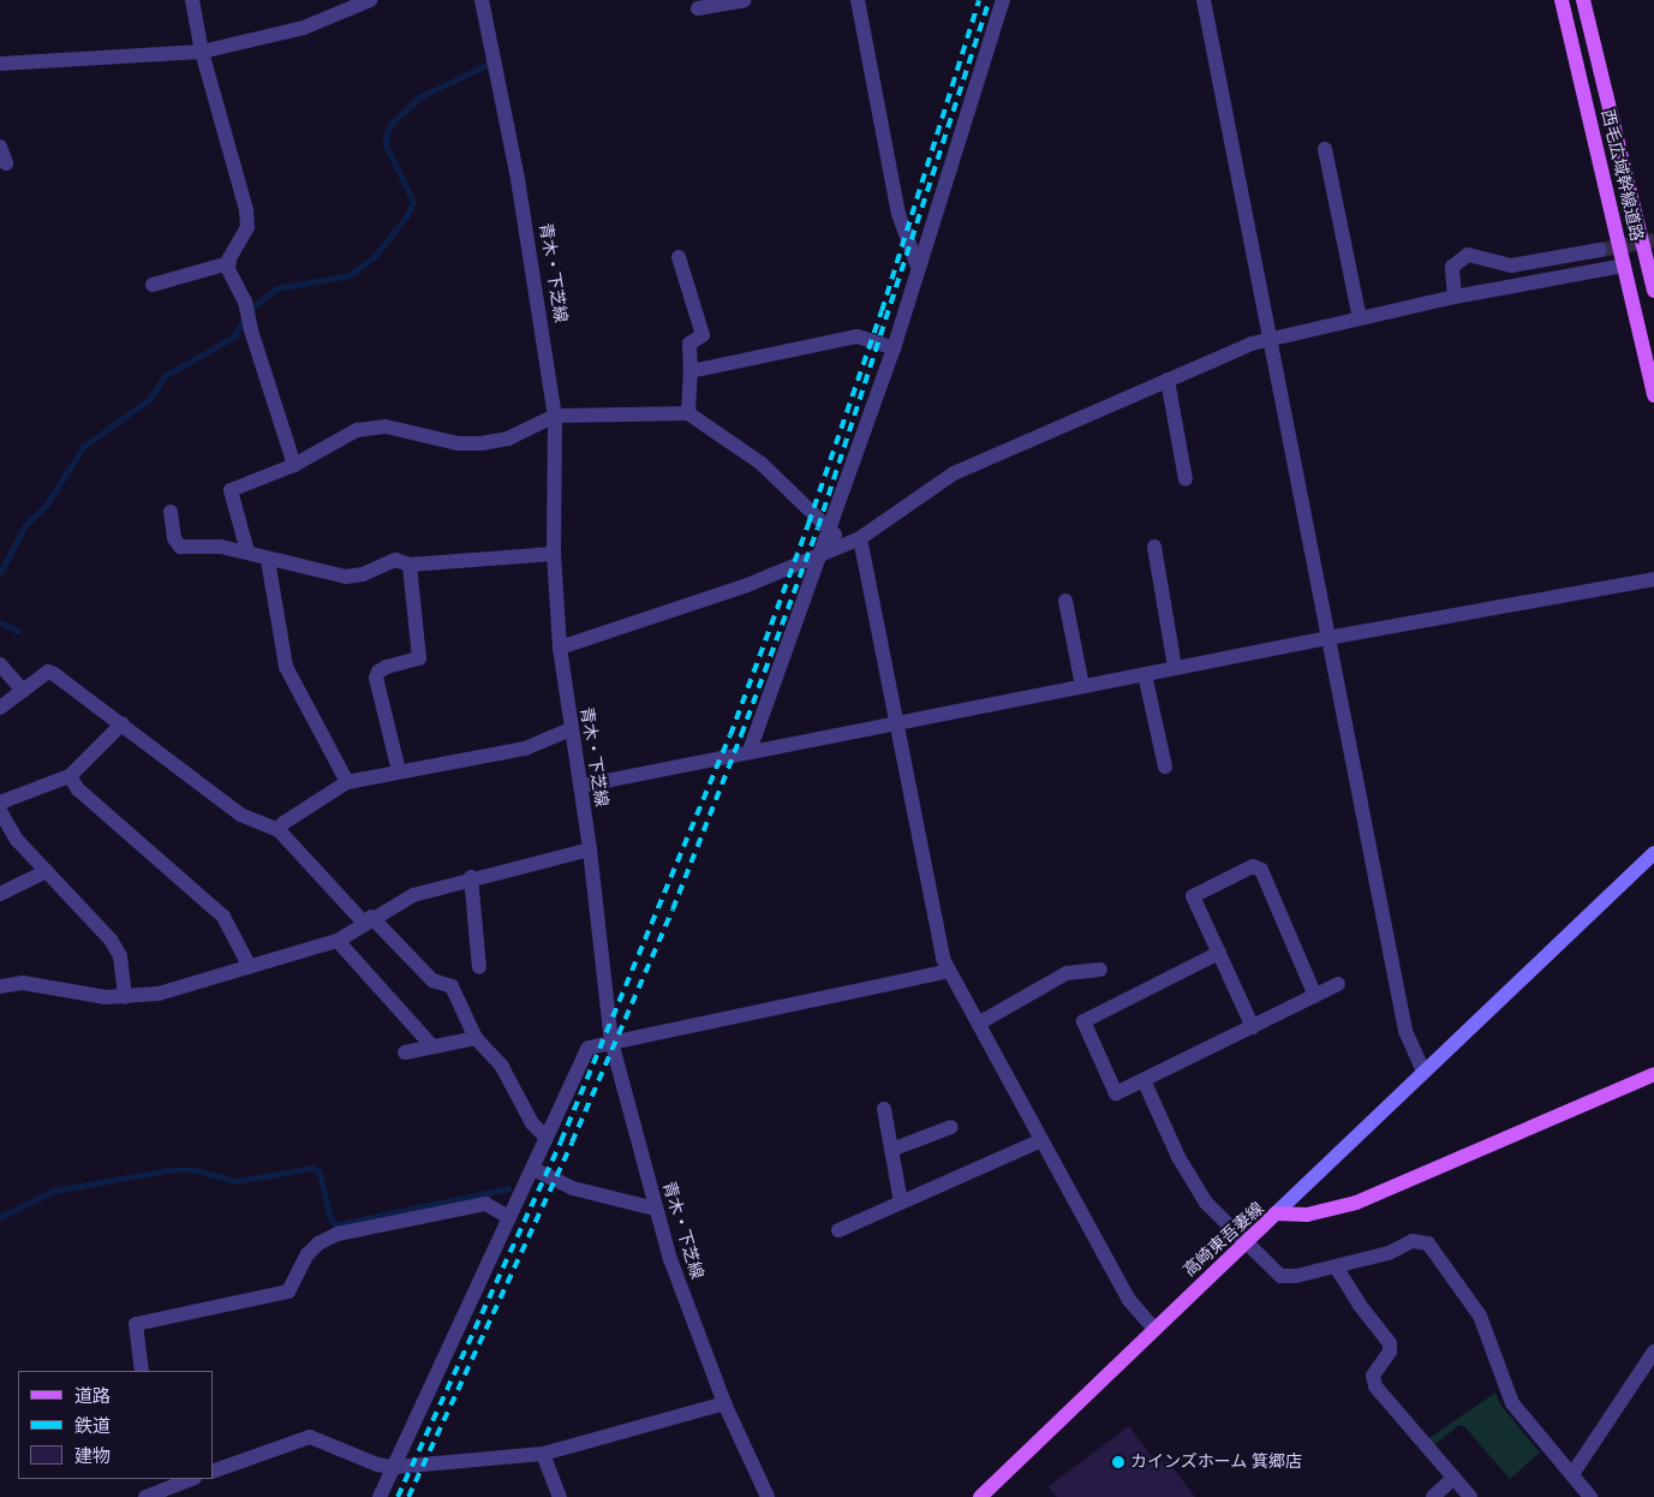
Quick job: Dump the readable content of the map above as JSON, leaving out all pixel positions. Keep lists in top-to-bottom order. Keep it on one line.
{"streets":{"main road":["西毛広域幹線道路","高崎東吾妻線"],"street":["青木・下芝線"]},"places":["カインズホーム 箕郷店"],"legend":["道路","鉄道","建物"]}
